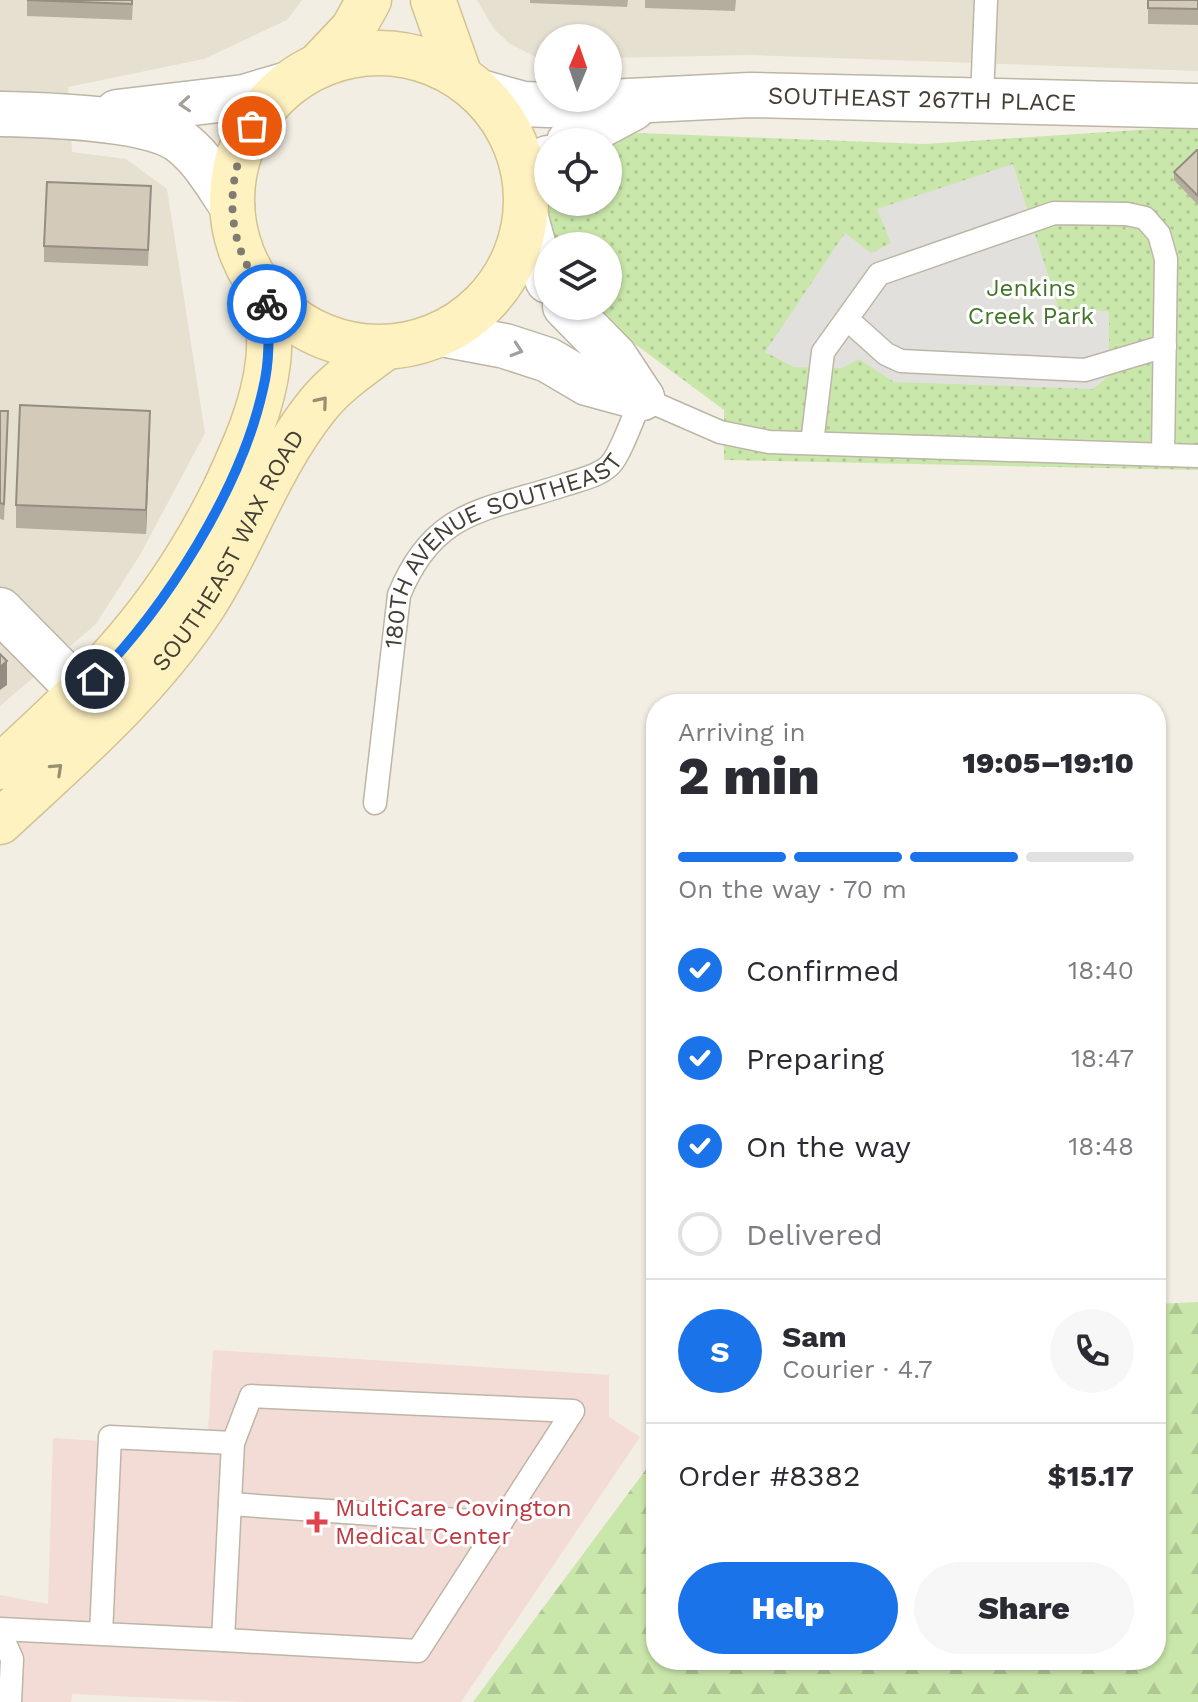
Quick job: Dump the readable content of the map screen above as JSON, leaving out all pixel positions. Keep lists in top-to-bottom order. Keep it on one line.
{"streets":{"street":["SOUTHEAST 267TH PLACE","SOUTHEAST WAX ROAD"],"lane":["180TH AVENUE SOUTHEAST"]},"parks":["Jenkins Creek Park"],"places":{"health":["MultiCare Covington Medical Center"]},"north":"top","page":{"heading":["2 min","Arriving in","19:05–19:10"],"panel":["Sam","Courier · 4.7","Order #8382","$15.17"],"bar":"On the way · 70 m","list":[["Confirmed","18:40"],["Preparing","18:47"],["On the way","18:48"],"Delivered"],"round":"S","buttons":["Help","Share"]}}
